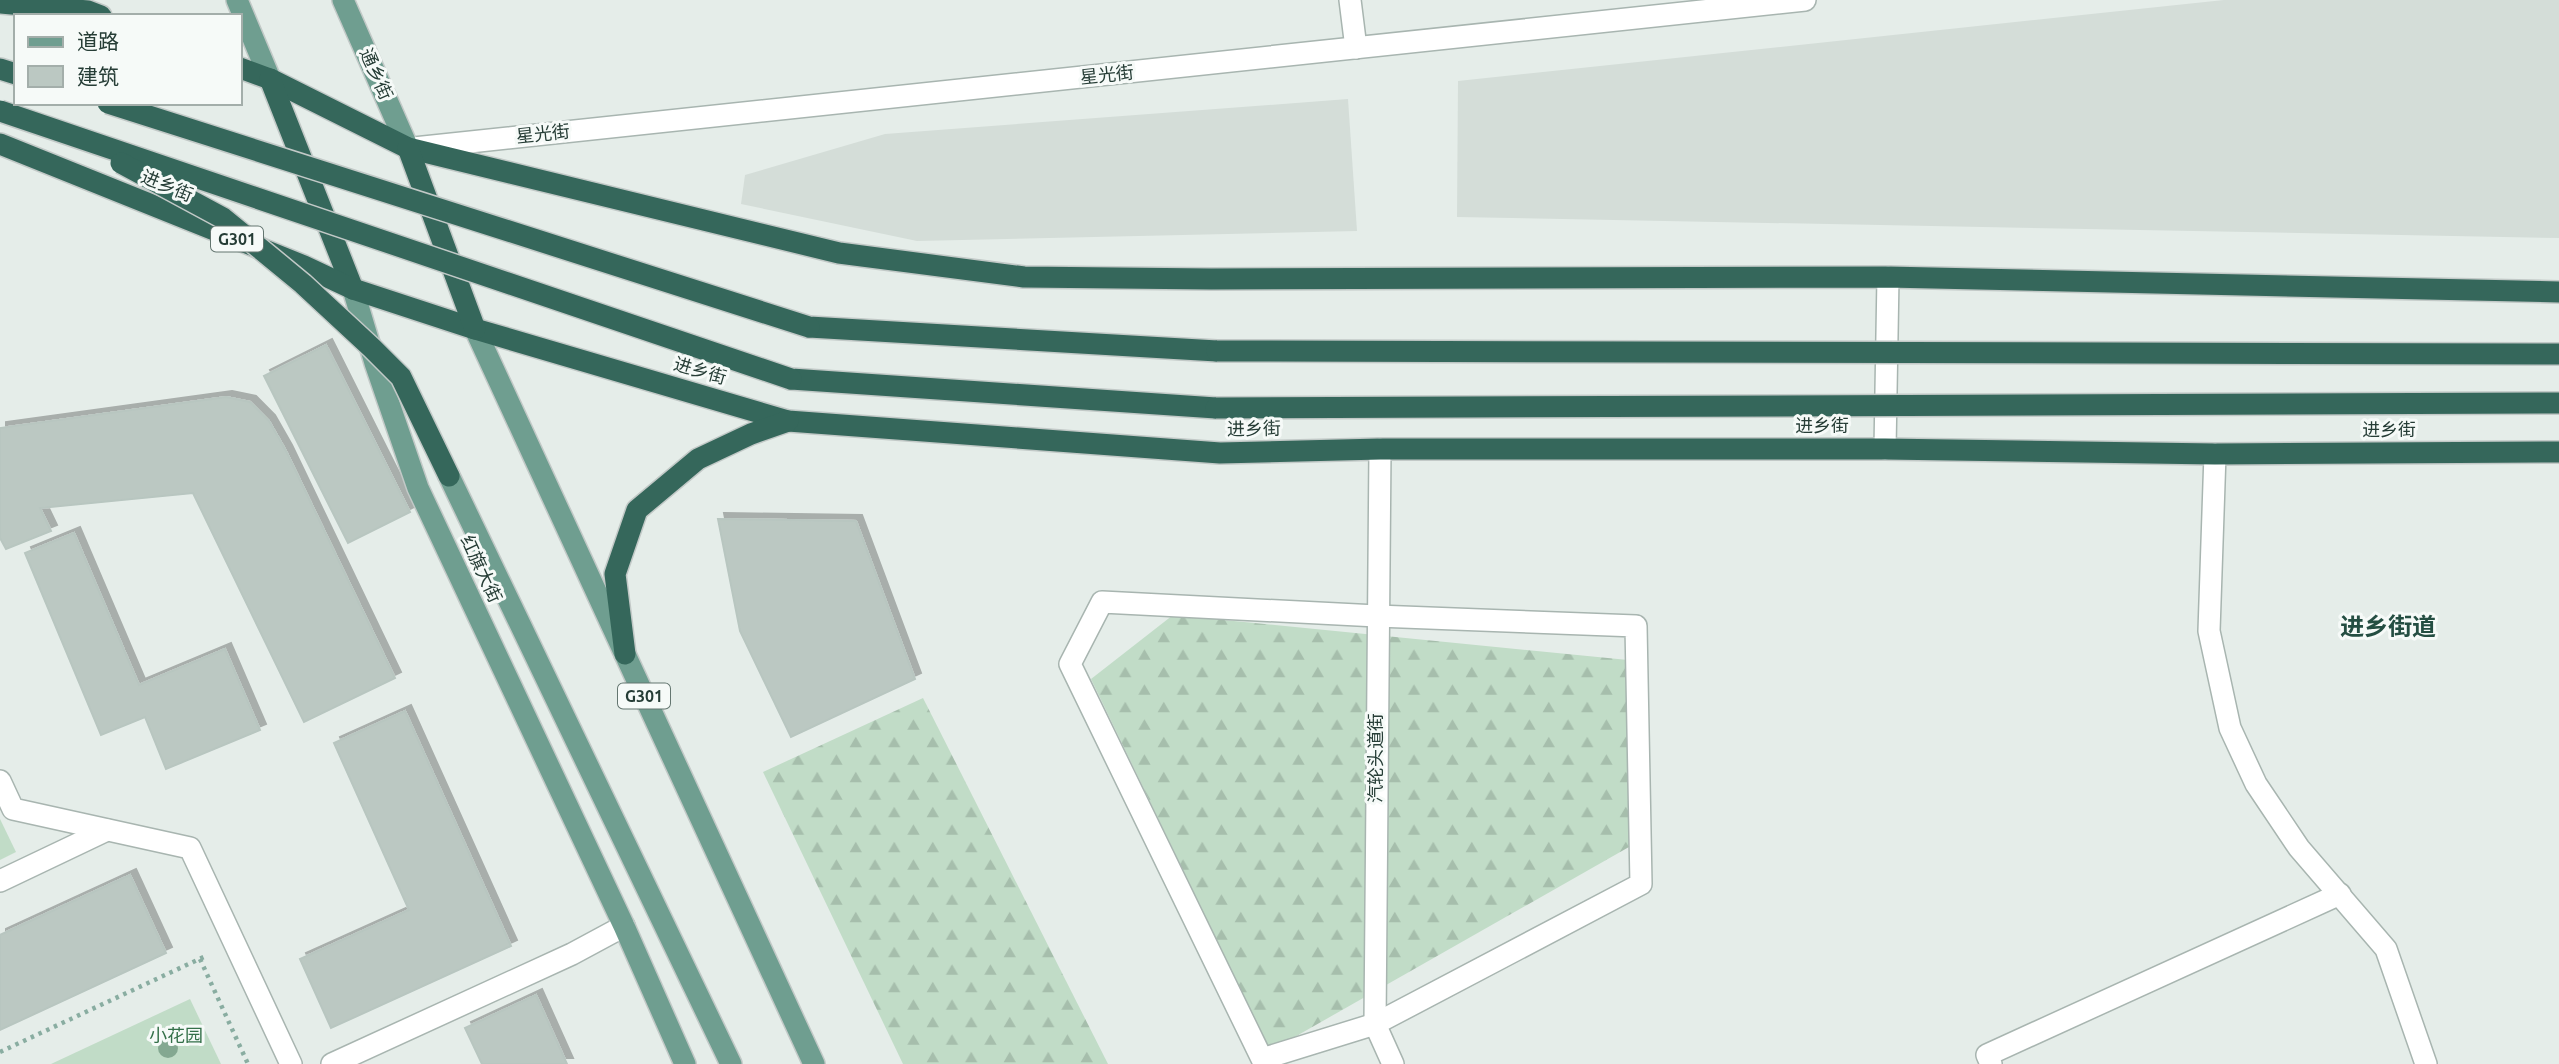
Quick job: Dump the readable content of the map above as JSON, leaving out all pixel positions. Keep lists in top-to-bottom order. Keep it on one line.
{"streets":{"highway":["进乡街","G301","红旗大街"],"main road":["通乡街"],"street":["星光街","汽轮头道街"]},"crossings":[["通乡街","星光街"],["通乡街","G301"],["星光街","G301"],["进乡街","G301"],["进乡街","红旗大街"],["进乡街","汽轮头道街"]],"districts":["进乡街道"],"parks":["小花园"],"legend":["道路","建筑"]}
